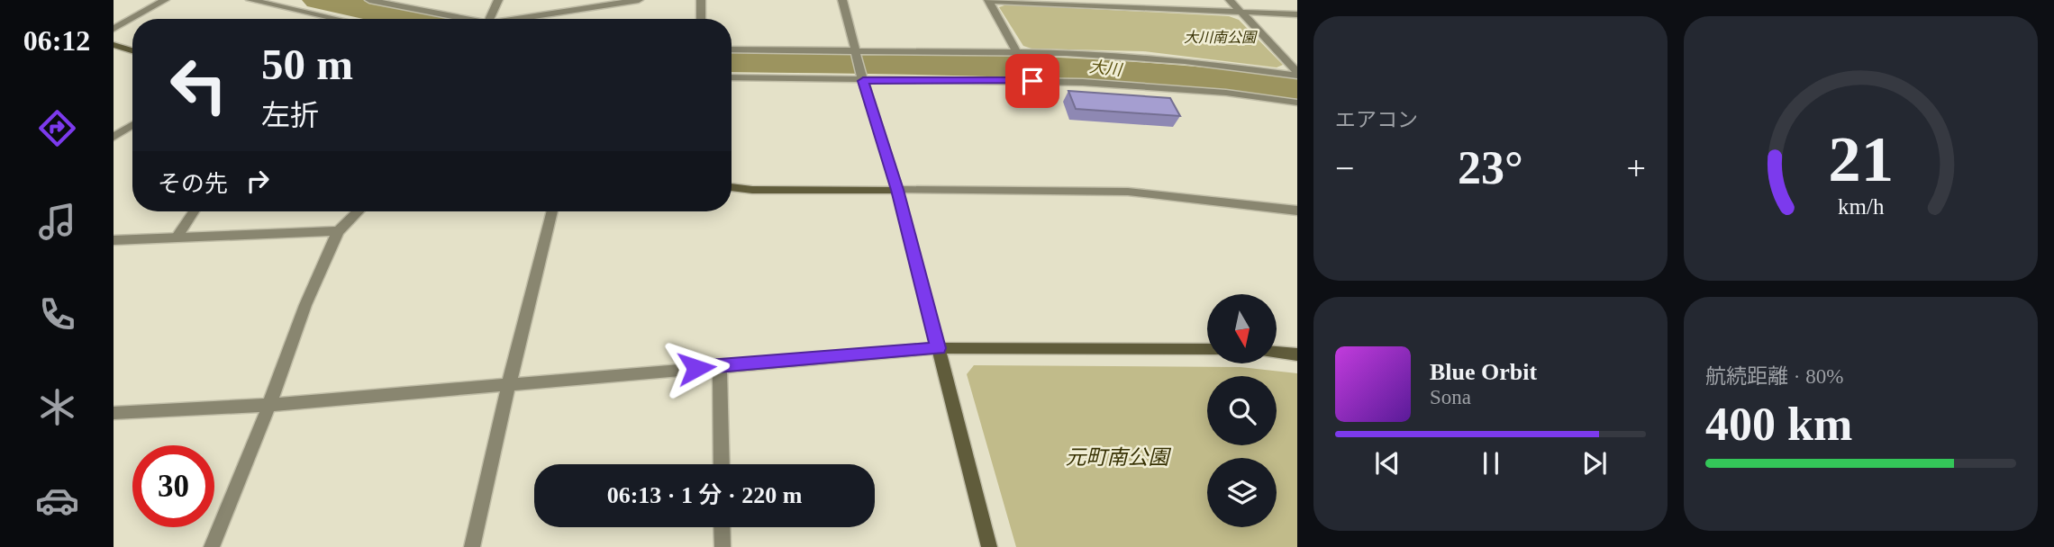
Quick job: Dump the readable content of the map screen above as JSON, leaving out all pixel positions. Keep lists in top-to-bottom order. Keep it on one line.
{"water":["大川"],"parks":["大川南公園","元町南公園"],"north":"bottom","page":{"tabs":"06:12","tile":["エアコン",["航続距離 · 80%","400 km"]],"turn":["50 m","左折"],"heat":["−","23°","+"],"then":"その先","song":["Blue Orbit","Sona"],"limit":"30","trip":"06:13 · 1 分 · 220 m","gauge":["21","km/h"]}}
